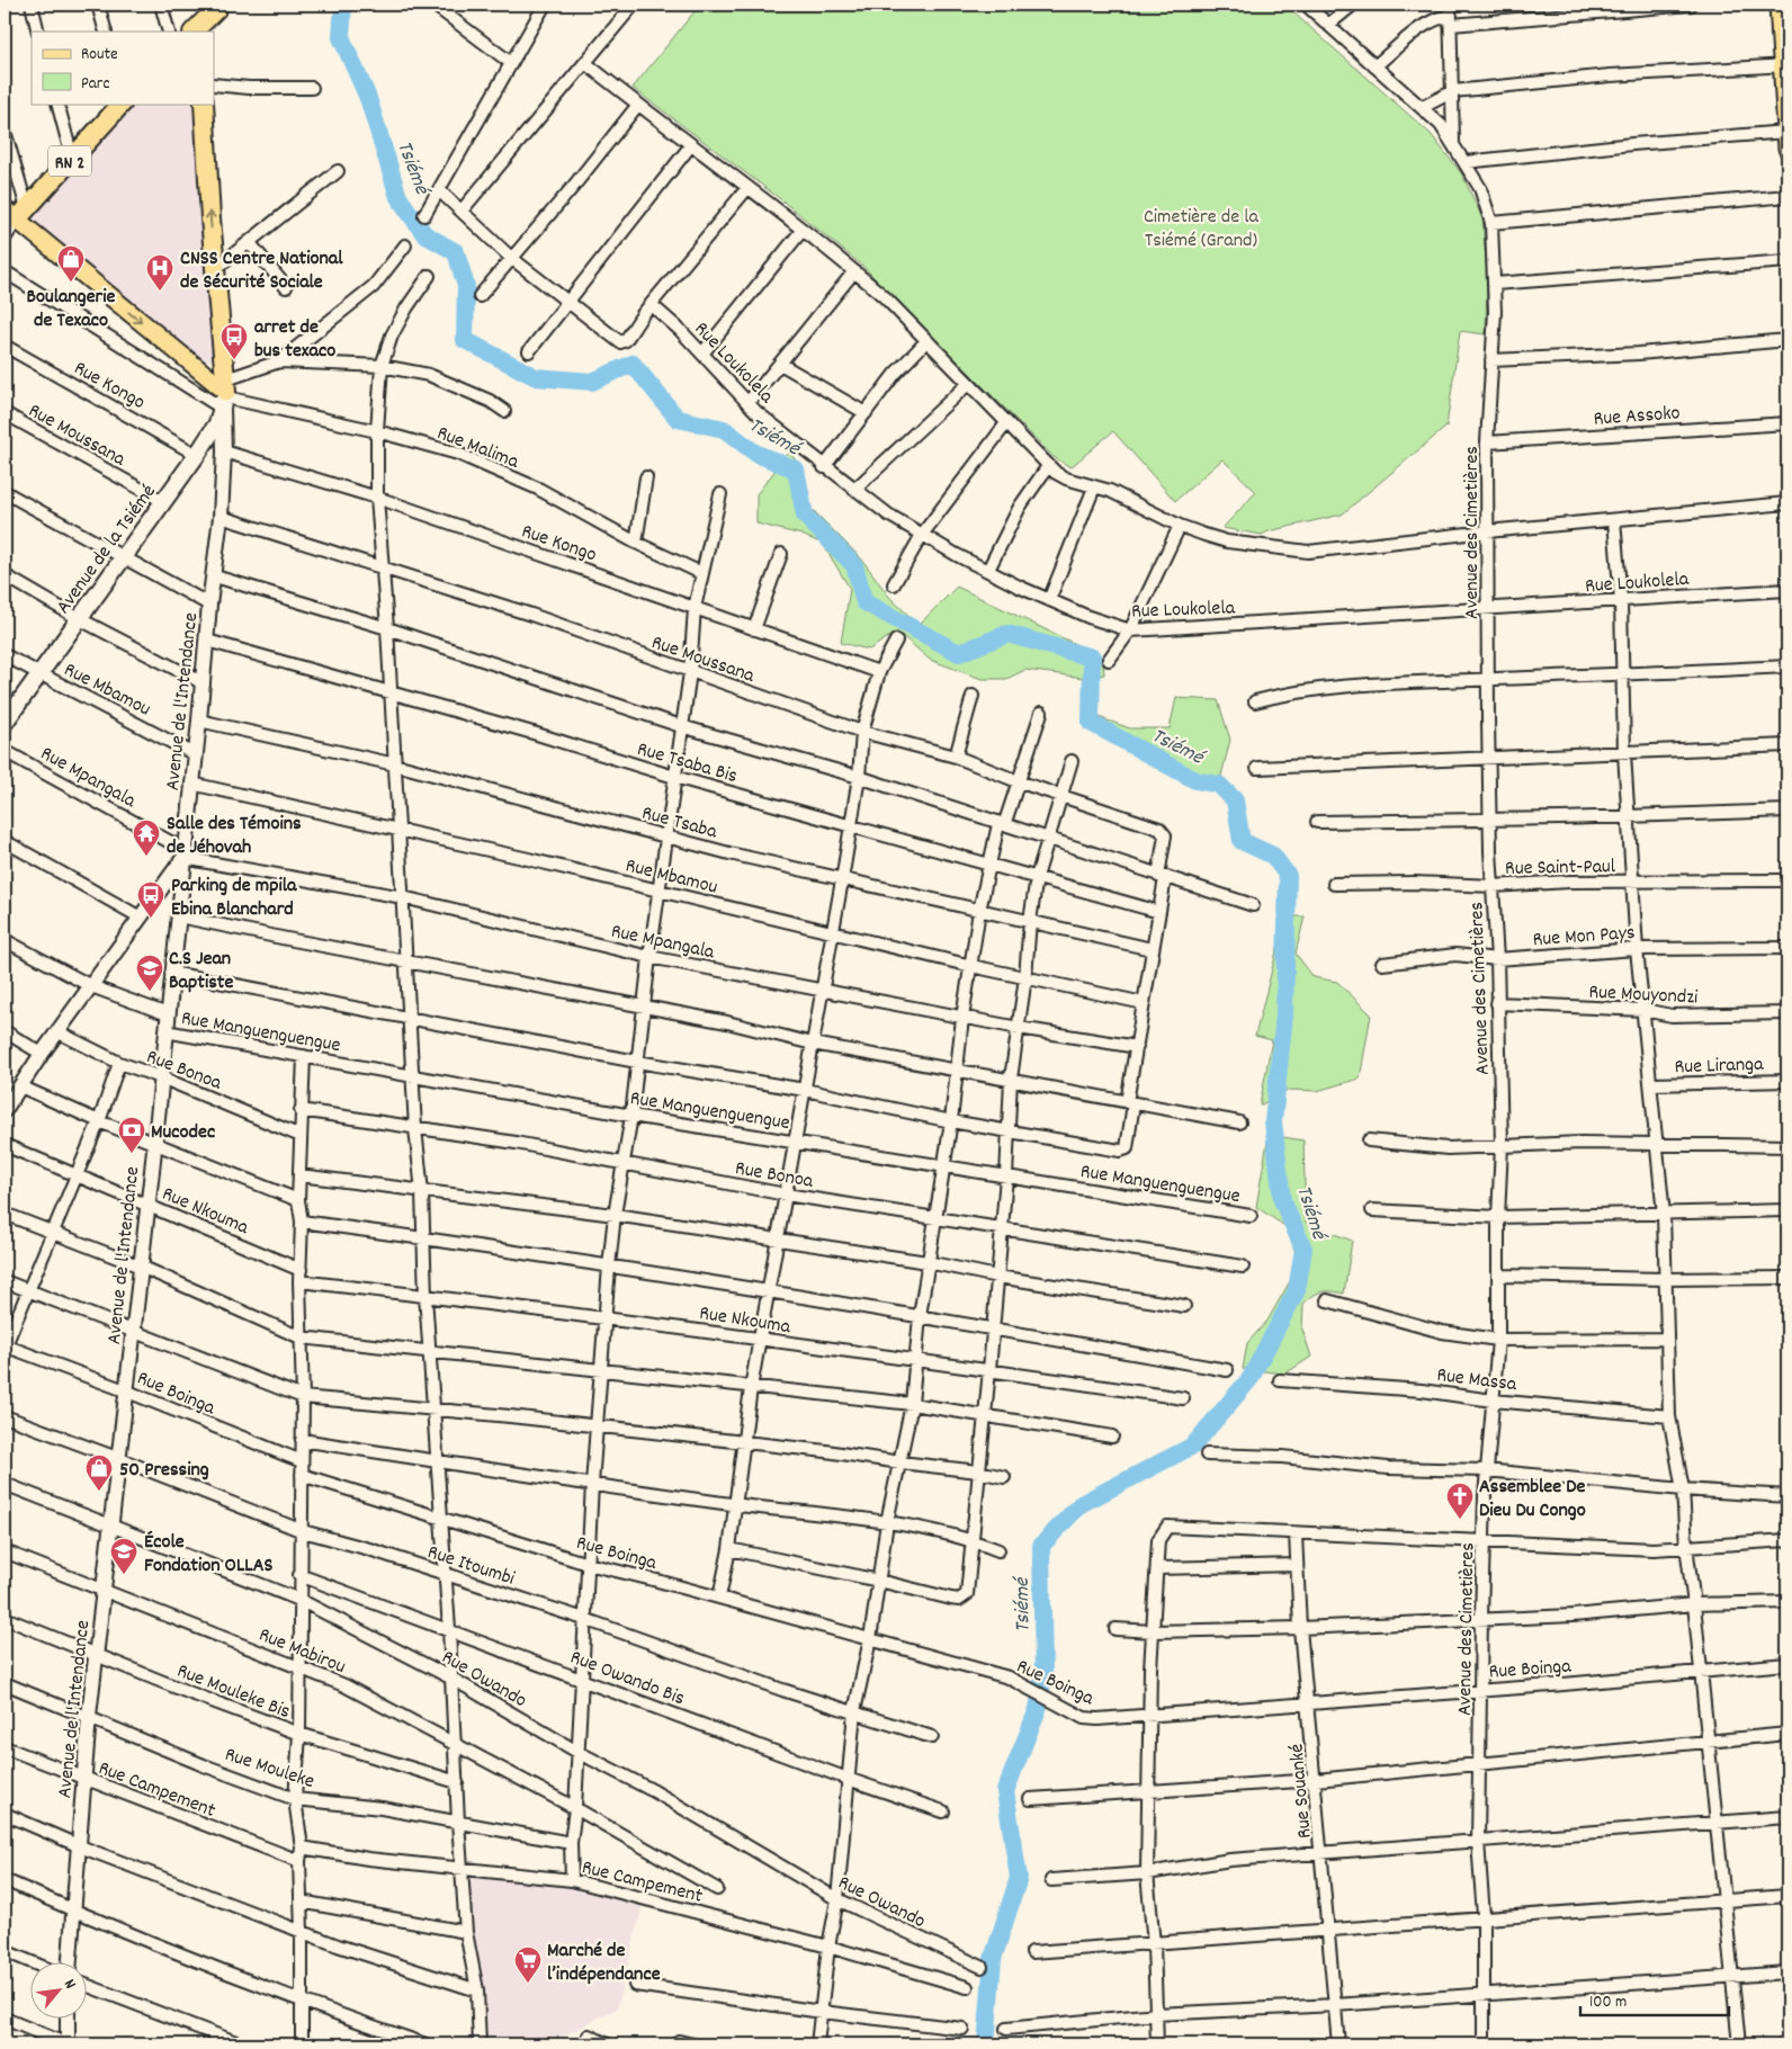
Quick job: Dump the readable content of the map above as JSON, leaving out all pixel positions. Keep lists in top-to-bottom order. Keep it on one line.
{"streets":{"highway":["RN 2"],"main road":["Avenue de la Tsiémé"],"street":["Rue Loukolela","Rue Kongo","Rue Assoko","Rue Moussana","Rue Malima","Avenue des Cimetières","Rue Mbamou","Avenue de l'Intendance","Rue Tsaba Bis","Rue Mpangala","Rue Tsaba","Rue Saint-Paul","Rue Mon Pays","Rue Mouyondzi","Rue Manguenguengue","Rue Liranga","Rue Bonoa","Rue Nkouma","Rue Massa","Rue Boinga","Rue Itoumbi","Rue Mabirou","Rue Owando Bis","Rue Owando","Rue Mouleke Bis","Rue Mouleke","Rue Campement","Rue Souanké"]},"crossings":[["Rue Loukolela","Avenue des Cimetières"],["Rue Kongo","Avenue de la Tsiémé"],["Rue Kongo","Avenue de l'Intendance"],["Rue Assoko","Avenue des Cimetières"],["Rue Moussana","Avenue de la Tsiémé"],["Rue Moussana","Avenue de l'Intendance"],["Rue Malima","Avenue de la Tsiémé"],["Rue Malima","Avenue de l'Intendance"],["Avenue des Cimetières","Rue Saint-Paul"],["Avenue des Cimetières","Rue Mon Pays"],["Avenue des Cimetières","Rue Mouyondzi"],["Avenue des Cimetières","Rue Massa"],["Avenue des Cimetières","Rue Boinga"],["Avenue de la Tsiémé","Rue Mbamou"],["Avenue de la Tsiémé","Avenue de l'Intendance"],["Rue Mbamou","Avenue de l'Intendance"],["Avenue de l'Intendance","Rue Tsaba Bis"],["Avenue de l'Intendance","Rue Mpangala"],["Avenue de l'Intendance","Rue Tsaba"],["Avenue de l'Intendance","Rue Manguenguengue"],["Avenue de l'Intendance","Rue Bonoa"],["Avenue de l'Intendance","Rue Nkouma"],["Avenue de l'Intendance","Rue Boinga"],["Avenue de l'Intendance","Rue Itoumbi"],["Avenue de l'Intendance","Rue Mabirou"],["Avenue de l'Intendance","Rue Owando"],["Avenue de l'Intendance","Rue Mouleke Bis"],["Avenue de l'Intendance","Rue Mouleke"],["Avenue de l'Intendance","Rue Campement"],["Rue Boinga","Rue Souanké"]],"water":["Tsiémé"],"parks":["Cimetière de la Tsiémé (Grand)"],"places":{"shop":["Boulangerie de Texaco","50 Pressing"],"hospital":["CNSS Centre National de Sécurité Sociale"],"bus stop":["arret de bus texaco","Parking de mpila Ebina Blanchard"],"temple":["Salle des Témoins de Jéhovah"],"school or university":["C.S Jean Baptiste","École Fondation OLLAS"],"bank":["Mucodec"],"church":["Assemblee De Dieu Du Congo"],"supermarket":["Marché de l’indépendance"]},"legend":["Route","Parc"],"scale_bar":"100 m","north":"top right"}
